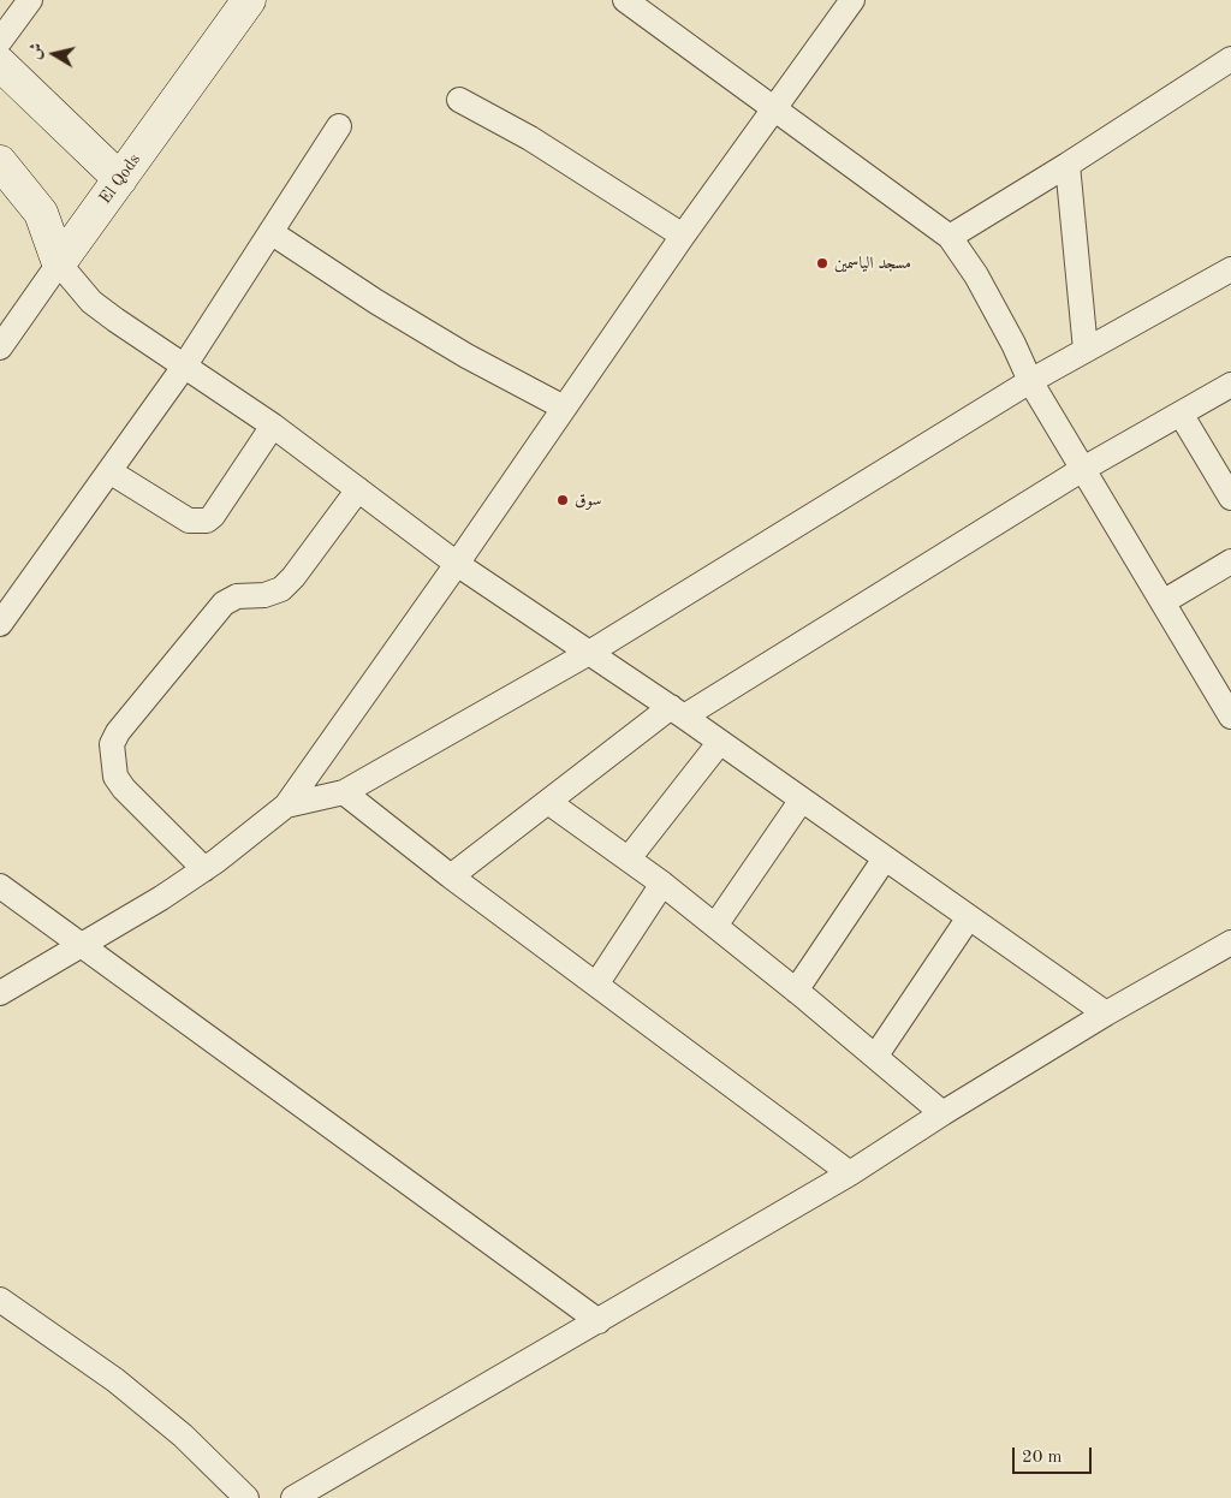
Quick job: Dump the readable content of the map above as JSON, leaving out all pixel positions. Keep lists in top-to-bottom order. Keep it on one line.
{"streets":{"street":["El Qods"]},"places":["مسجد الياسمين","سوق"],"scale_bar":"20 m","north":"left"}
